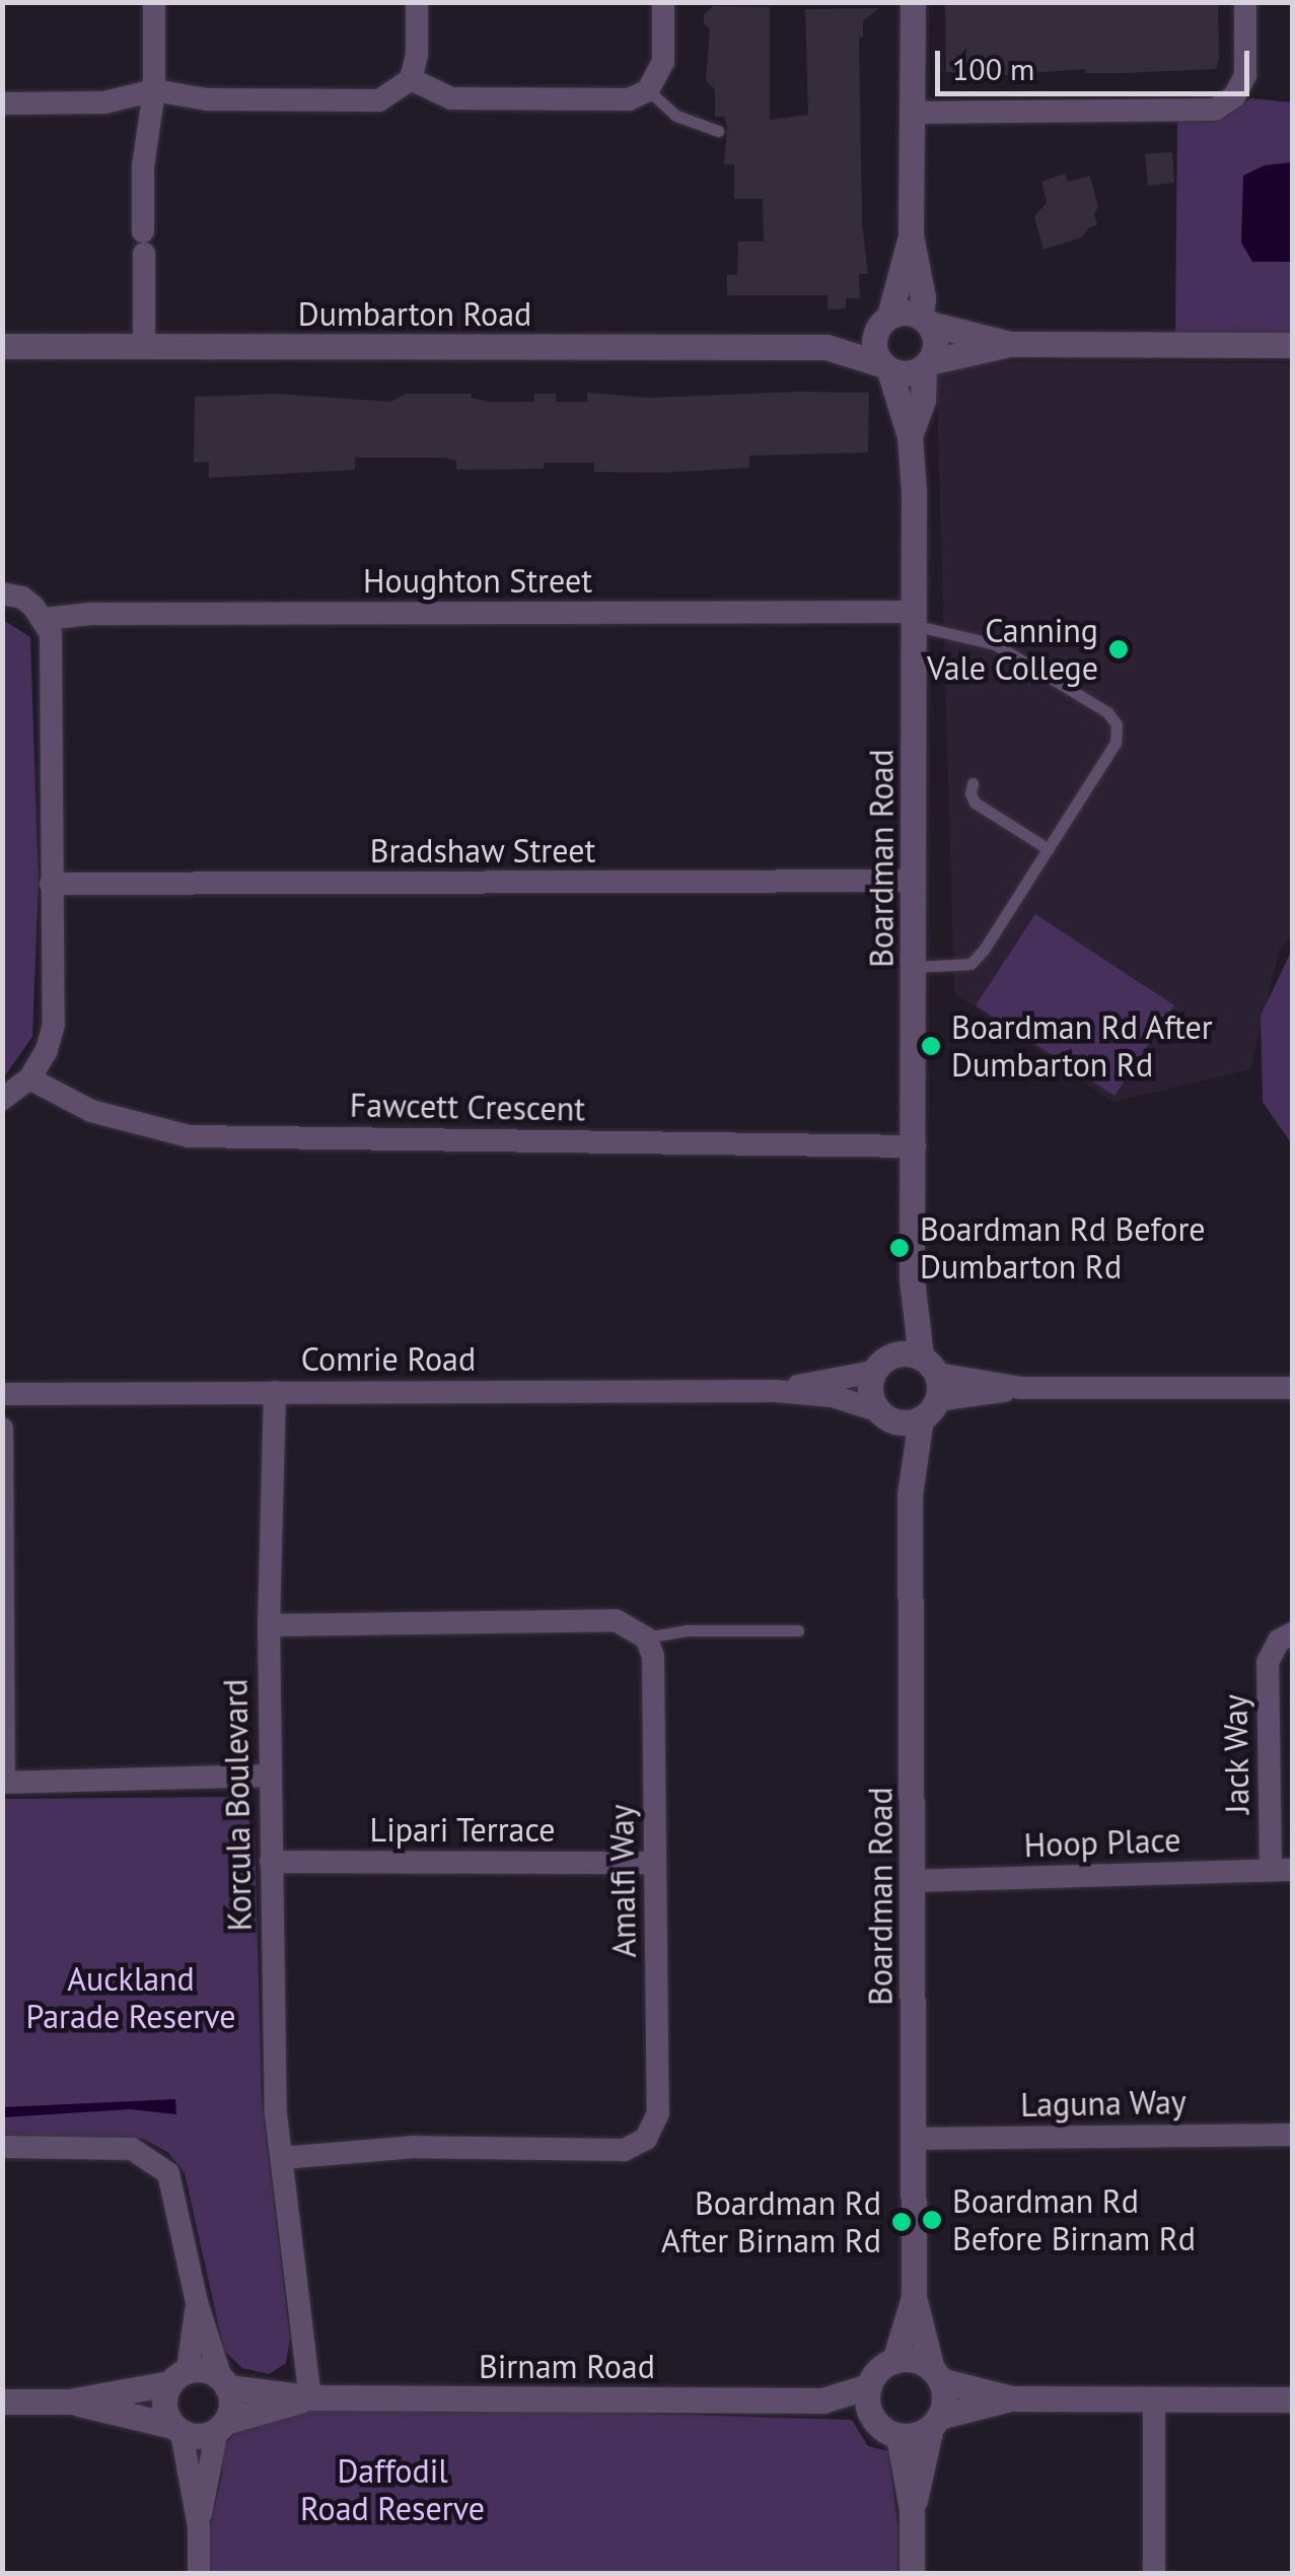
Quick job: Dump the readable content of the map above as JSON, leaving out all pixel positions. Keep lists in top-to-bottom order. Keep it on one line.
{"streets":{"street":["Dumbarton Road","Houghton Street","Bradshaw Street","Boardman Road","Fawcett Crescent","Comrie Road","Jack Way","Korcula Boulevard","Lipari Terrace","Hoop Place","Amalfi Way","Laguna Way","Birnam Road"]},"crossings":[["Dumbarton Road","Boardman Road"],["Houghton Street","Boardman Road"],["Bradshaw Street","Boardman Road"],["Boardman Road","Fawcett Crescent"],["Boardman Road","Comrie Road"],["Boardman Road","Hoop Place"],["Boardman Road","Laguna Way"],["Boardman Road","Birnam Road"],["Comrie Road","Korcula Boulevard"],["Jack Way","Hoop Place"],["Korcula Boulevard","Lipari Terrace"],["Korcula Boulevard","Amalfi Way"],["Korcula Boulevard","Birnam Road"],["Lipari Terrace","Amalfi Way"]],"parks":["Auckland Parade Reserve","Daffodil Road Reserve"],"places":["Canning Vale College","Boardman Rd After Dumbarton Rd","Boardman Rd Before Dumbarton Rd","Boardman Rd Before Birnam Rd","Boardman Rd After Birnam Rd"],"scale_bar":"100 m"}
